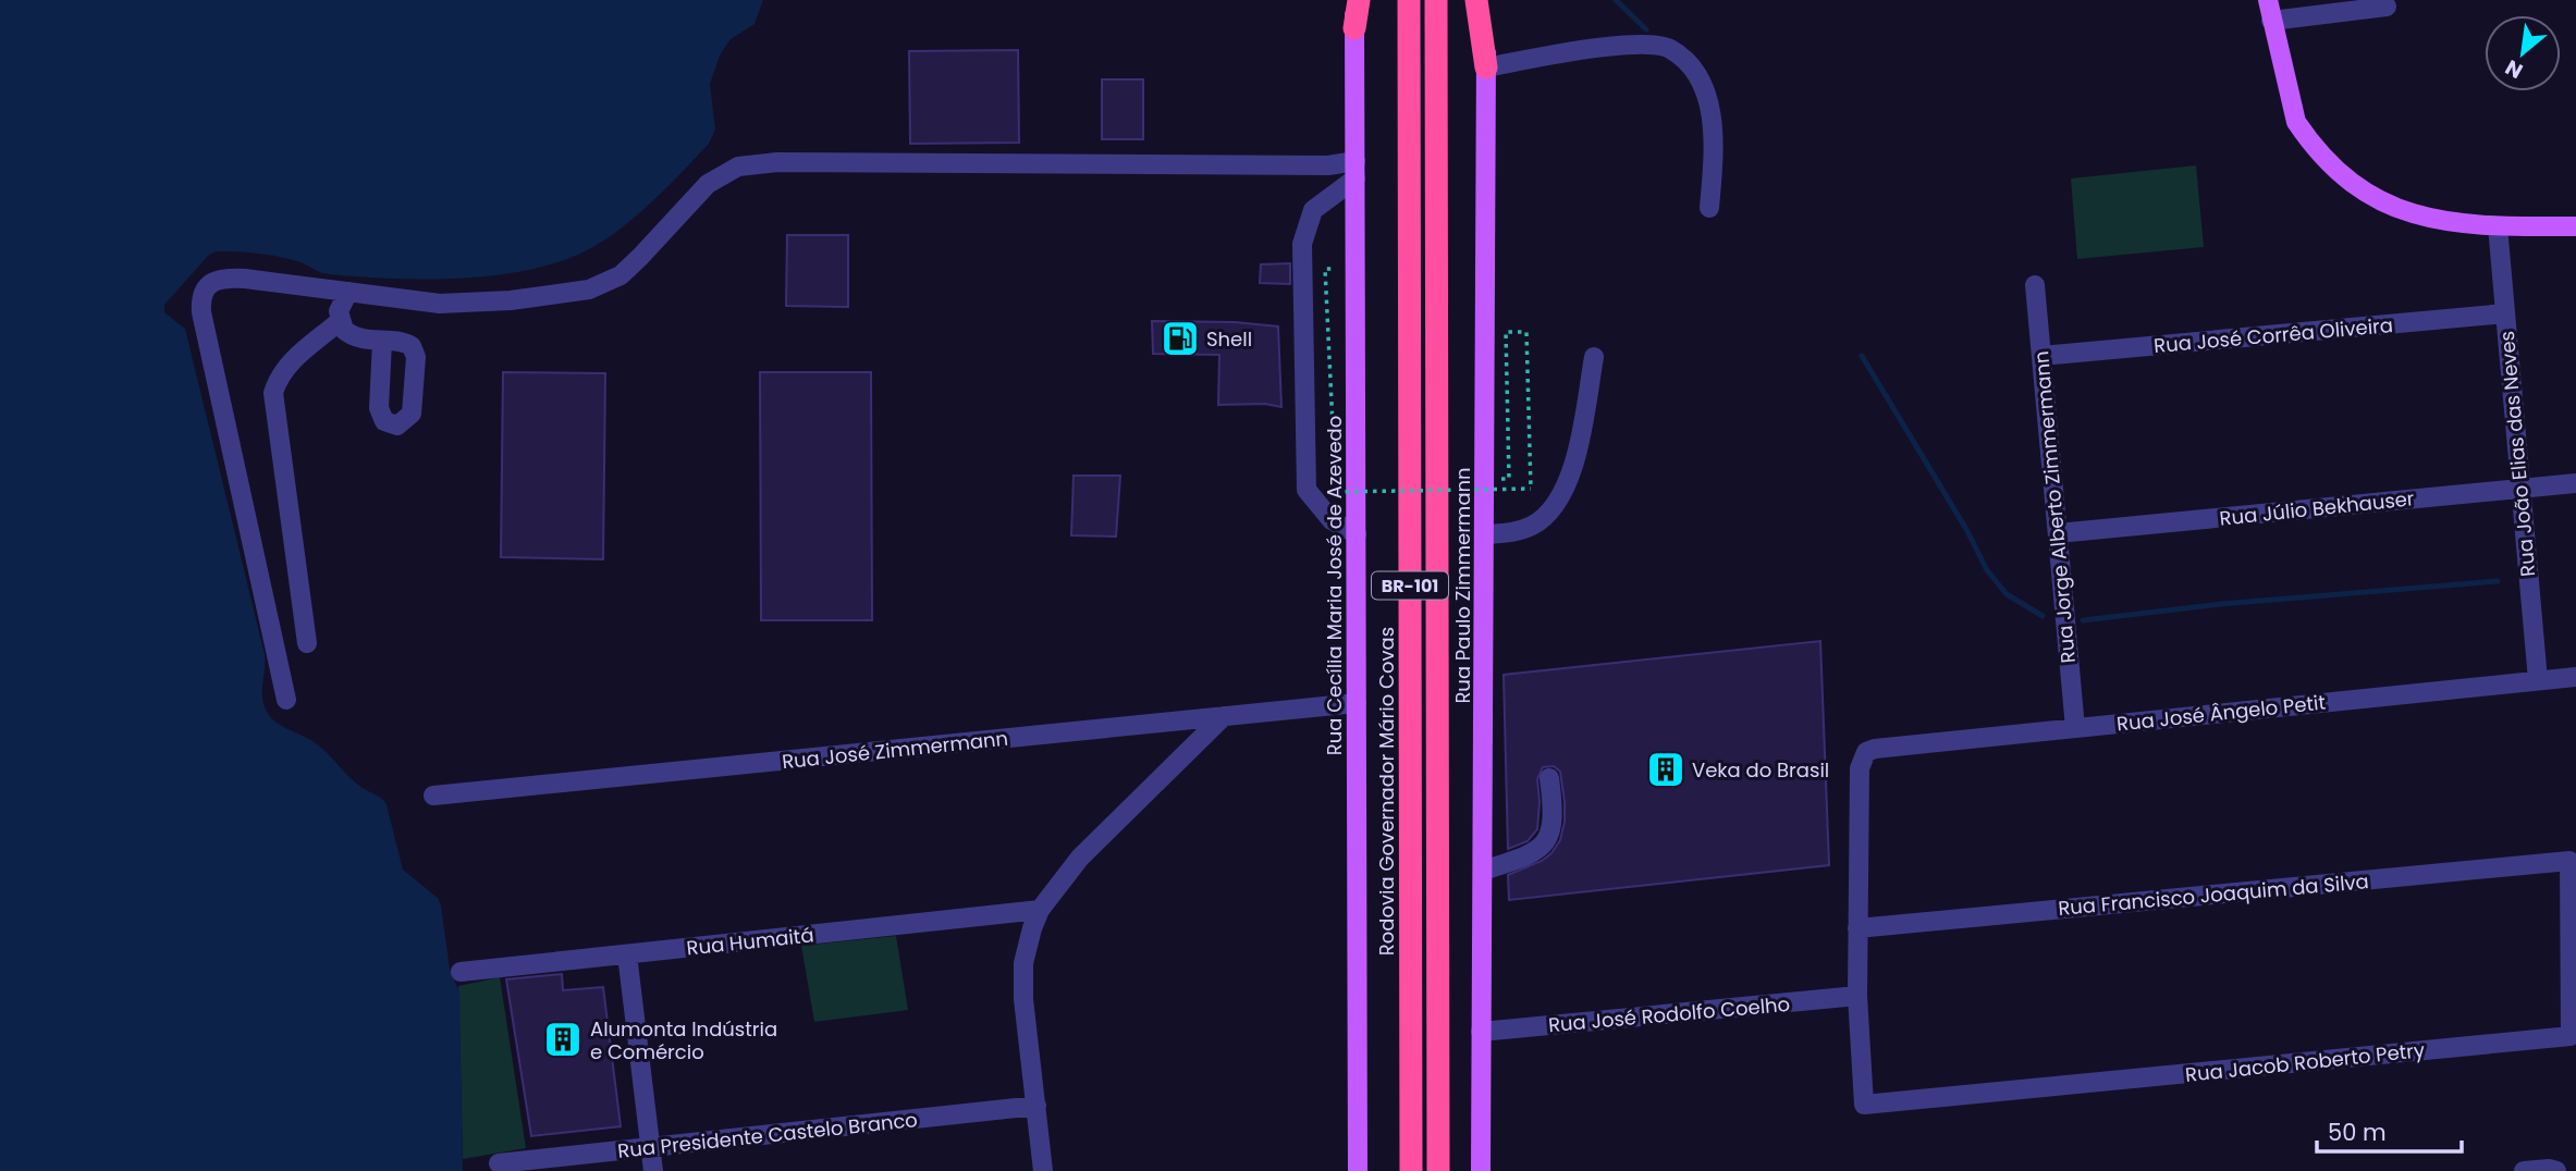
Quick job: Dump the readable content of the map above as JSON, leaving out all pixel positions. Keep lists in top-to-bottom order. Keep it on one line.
{"streets":{"highway":["BR-101","Rodovia Governador Mário Covas"],"main road":["Rua Cecília Maria José de Azevedo","Rua Paulo Zimmermann"],"street":["Rua José Corrêa Oliveira","Rua João Elias das Neves","Rua Jorge Alberto Zimmermann","Rua Júlio Bekhauser","Rua José Ângelo Petit","Rua José Zimmermann","Rua Francisco Joaquim da Silva","Rua Humaitá","Rua José Rodolfo Coelho","Rua Jacob Roberto Petry","Rua Presidente Castelo Branco"]},"crossings":[["Rua José Corrêa Oliveira","Rua João Elias das Neves"],["Rua José Corrêa Oliveira","Rua Jorge Alberto Zimmermann"],["Rua João Elias das Neves","Rua Júlio Bekhauser"],["Rua João Elias das Neves","Rua José Ângelo Petit"],["Rua Jorge Alberto Zimmermann","Rua Júlio Bekhauser"],["Rua Jorge Alberto Zimmermann","Rua José Ângelo Petit"],["Rua Cecília Maria José de Azevedo","Rua José Zimmermann"],["Rua Paulo Zimmermann","Rua José Rodolfo Coelho"],["Rua José Ângelo Petit","Rua Francisco Joaquim da Silva"],["Rua Francisco Joaquim da Silva","Rua Jacob Roberto Petry"],["Rua José Rodolfo Coelho","Rua Jacob Roberto Petry"]],"places":{"fuel station":["Shell"],"building":["Veka do Brasil","Alumonta Indústria e Comércio"]},"scale_bar":"50 m","north":"bottom left"}
